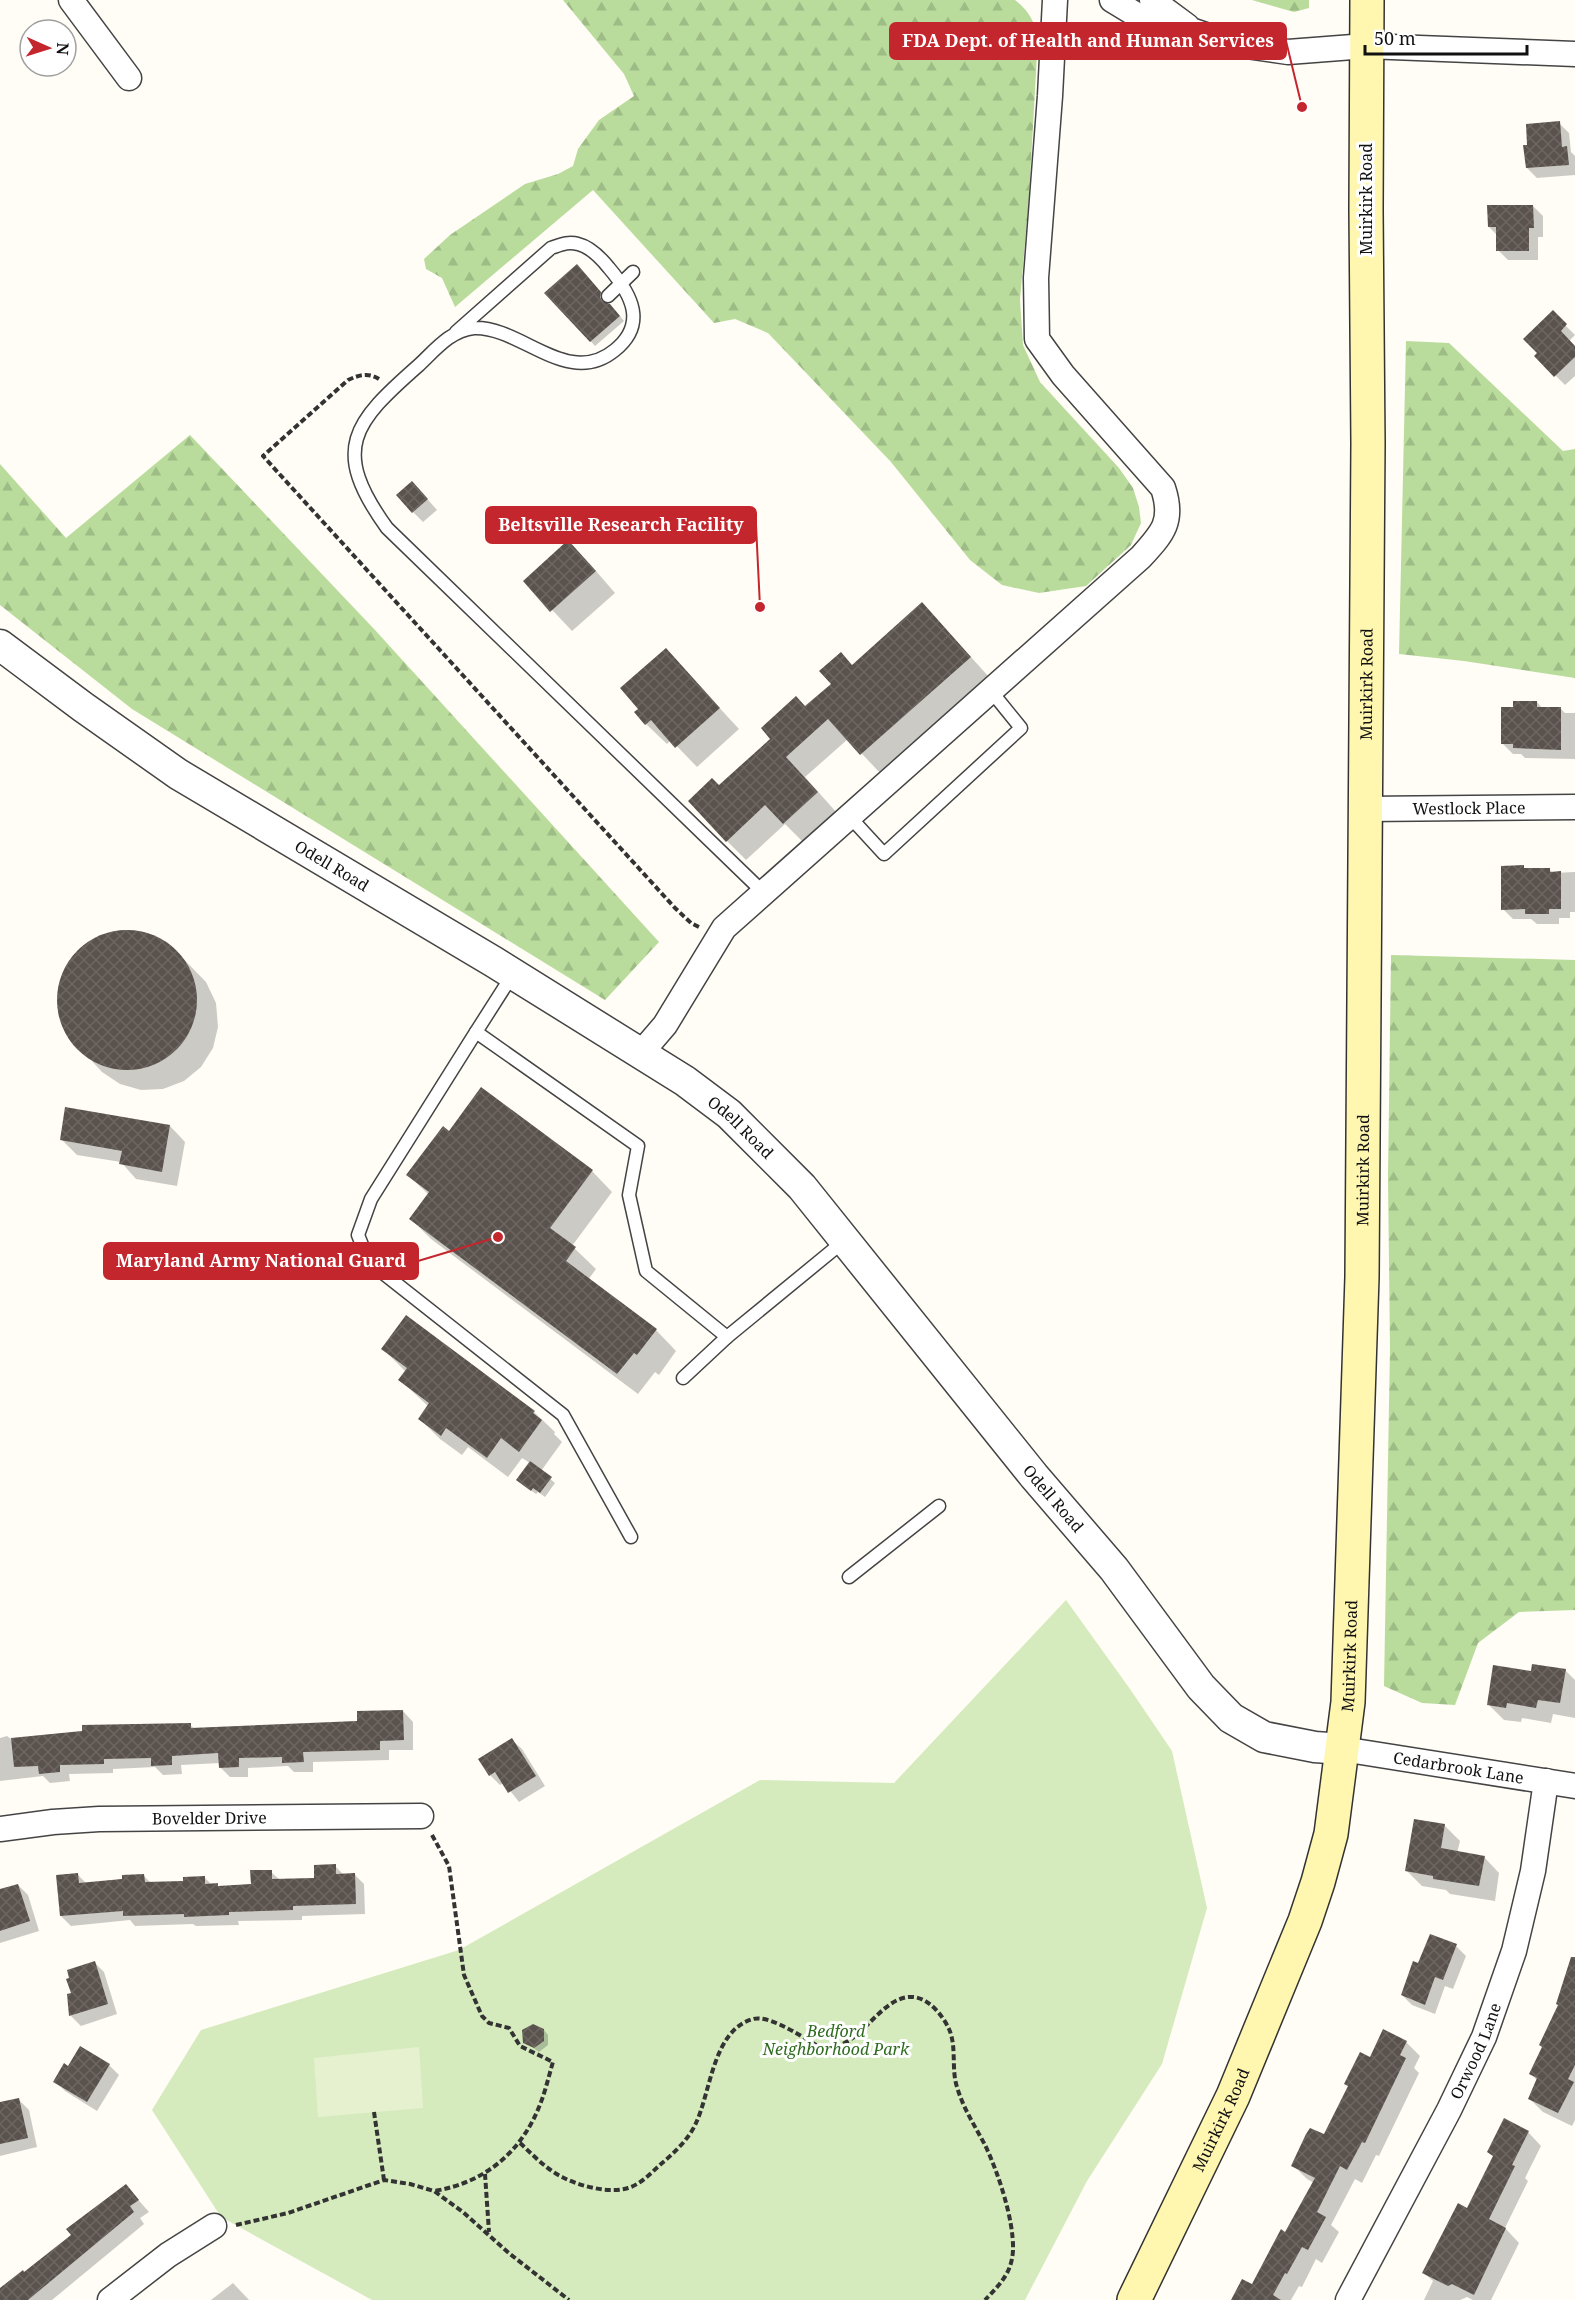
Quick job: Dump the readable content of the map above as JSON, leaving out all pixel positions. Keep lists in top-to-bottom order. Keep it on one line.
{"streets":{"main road":["Muirkirk Road"],"street":["Westlock Place","Odell Road","Cedarbrook Lane","Bovelder Drive","Orwood Lane"]},"crossings":[["Muirkirk Road","Westlock Place"],["Muirkirk Road","Odell Road"],["Muirkirk Road","Cedarbrook Lane"],["Odell Road","Cedarbrook Lane"],["Cedarbrook Lane","Orwood Lane"]],"parks":["Bedford Neighborhood Park"],"places":["FDA Dept. of Health and Human Services","Beltsville Research Facility","Maryland Army National Guard"],"scale_bar":"50 m","north":"right"}
